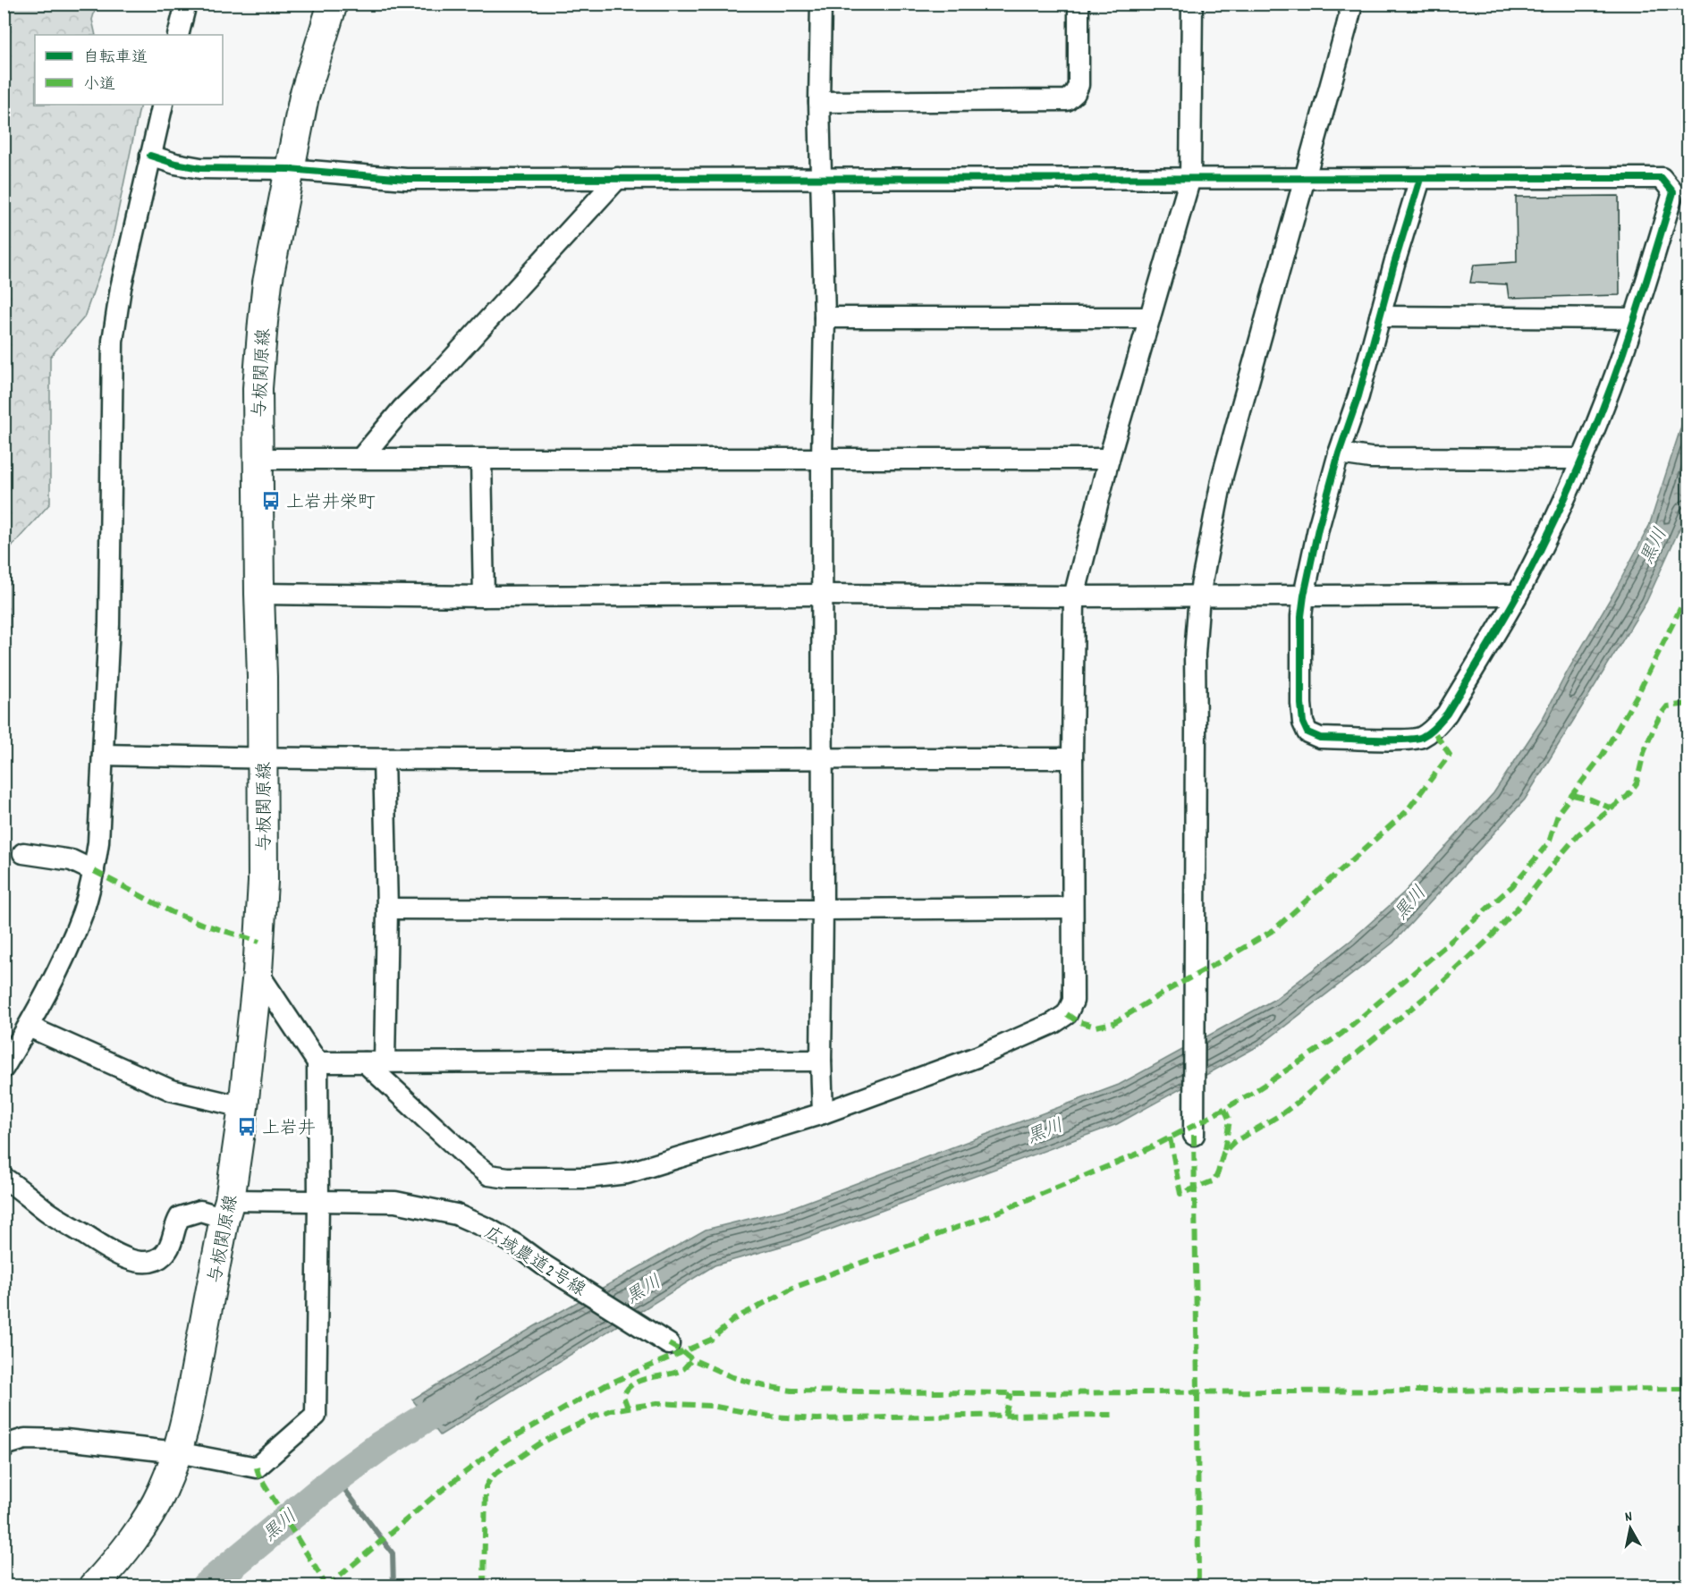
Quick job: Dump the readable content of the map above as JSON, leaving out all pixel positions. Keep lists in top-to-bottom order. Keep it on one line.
{"streets":{"main road":["与板関原線"],"street":["広域農道2号線"]},"crossings":[["与板関原線","広域農道2号線"]],"water":["黒川"],"places":{"bus stop":["上岩井栄町","上岩井"]},"legend":["自転車道","小道"],"north":"top"}
